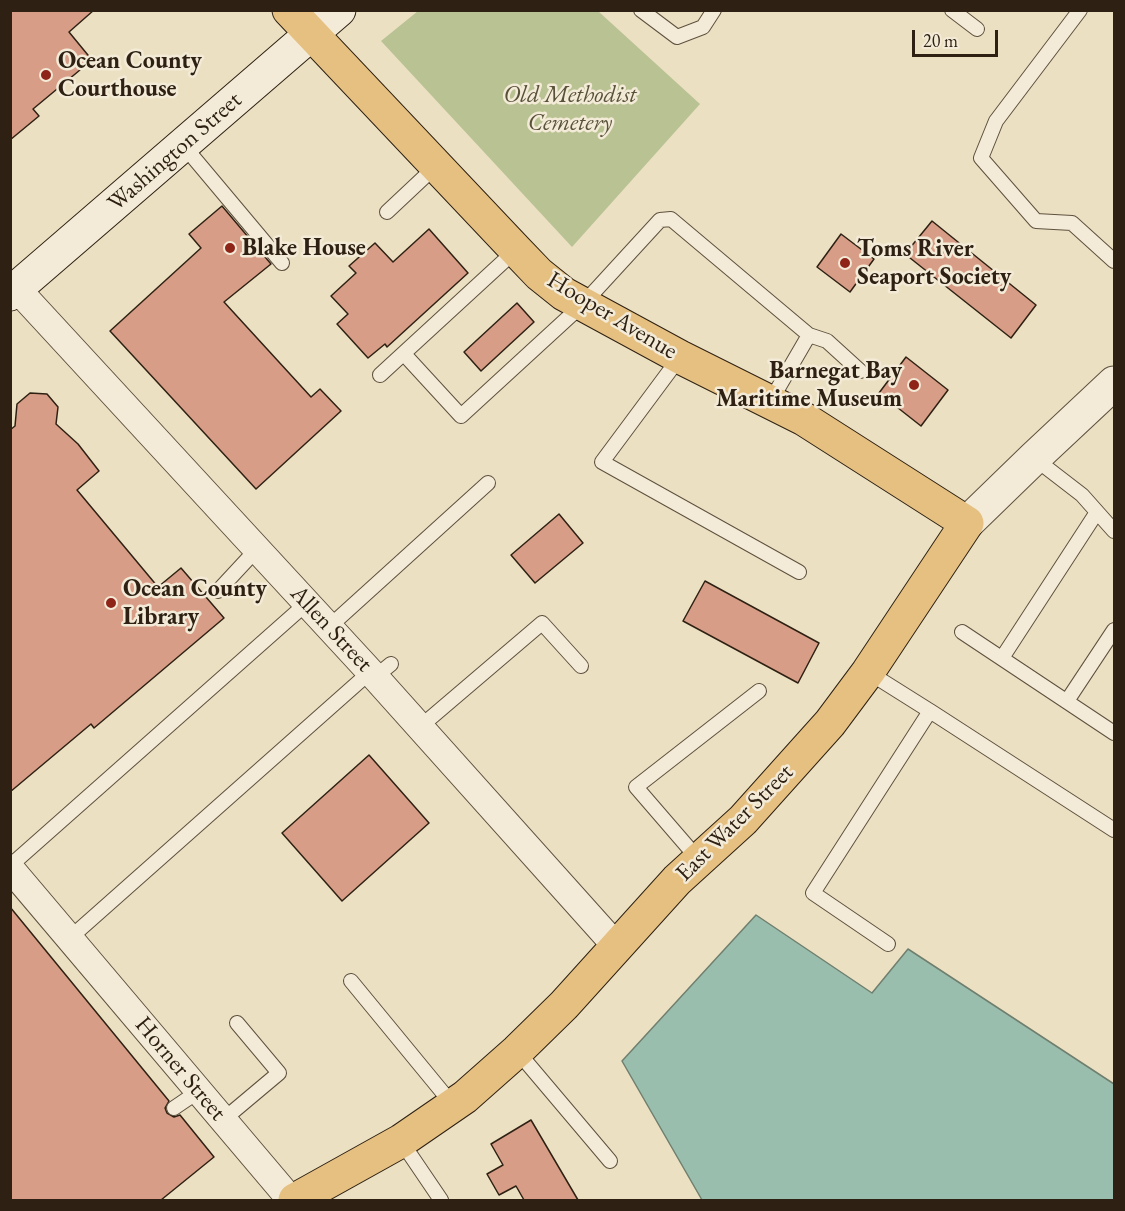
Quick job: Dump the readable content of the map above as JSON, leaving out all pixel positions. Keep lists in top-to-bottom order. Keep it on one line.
{"streets":{"main road":["Washington Street","Hooper Avenue","East Water Street"],"street":["Allen Street","Horner Street"]},"crossings":[["Washington Street","Hooper Avenue"],["Washington Street","Allen Street"],["Hooper Avenue","East Water Street"],["Allen Street","East Water Street"],["East Water Street","Horner Street"]],"parks":["Old Methodist Cemetery"],"places":["Ocean County Courthouse","Blake House","Toms River Seaport Society","Barnegat Bay Maritime Museum","Ocean County Library"],"scale_bar":"20 m"}
